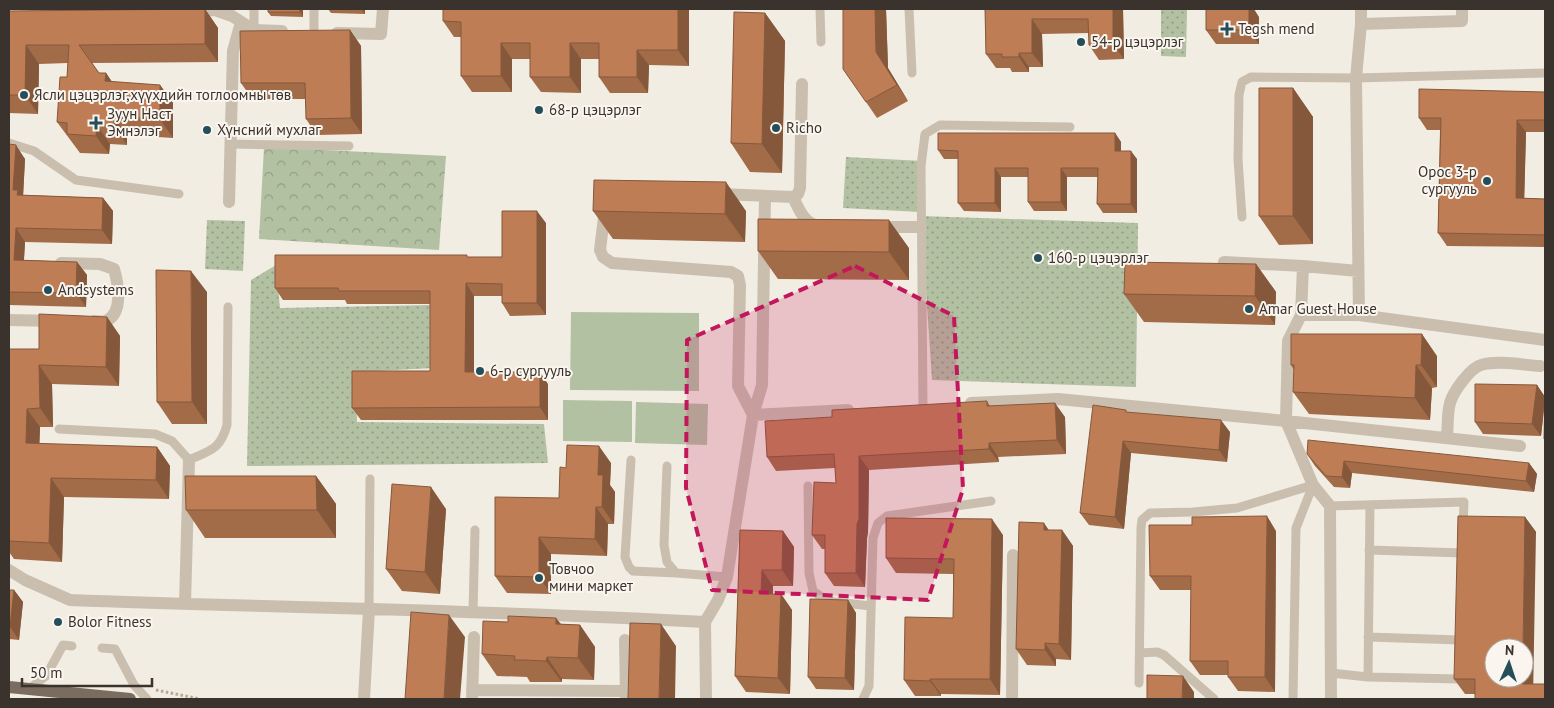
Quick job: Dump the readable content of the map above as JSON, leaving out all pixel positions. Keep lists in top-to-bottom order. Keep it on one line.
{"places":{"health":["Tegsh mend","Зуун Наст Эмнэлэг"],"other":["54-р цэцэрлэг","Ясли цэцэрлэг,хүүхдийн тоглоомны төв","68-р цэцэрлэг","Richo","Хүнсний мухлаг","Орос 3-р сургууль","160-р цэцэрлэг","Andsystems","Amar Guest House","6-р сургууль","Товчоо мини маркет","Bolor Fitness"]},"scale_bar":"50 m","north":"top"}
